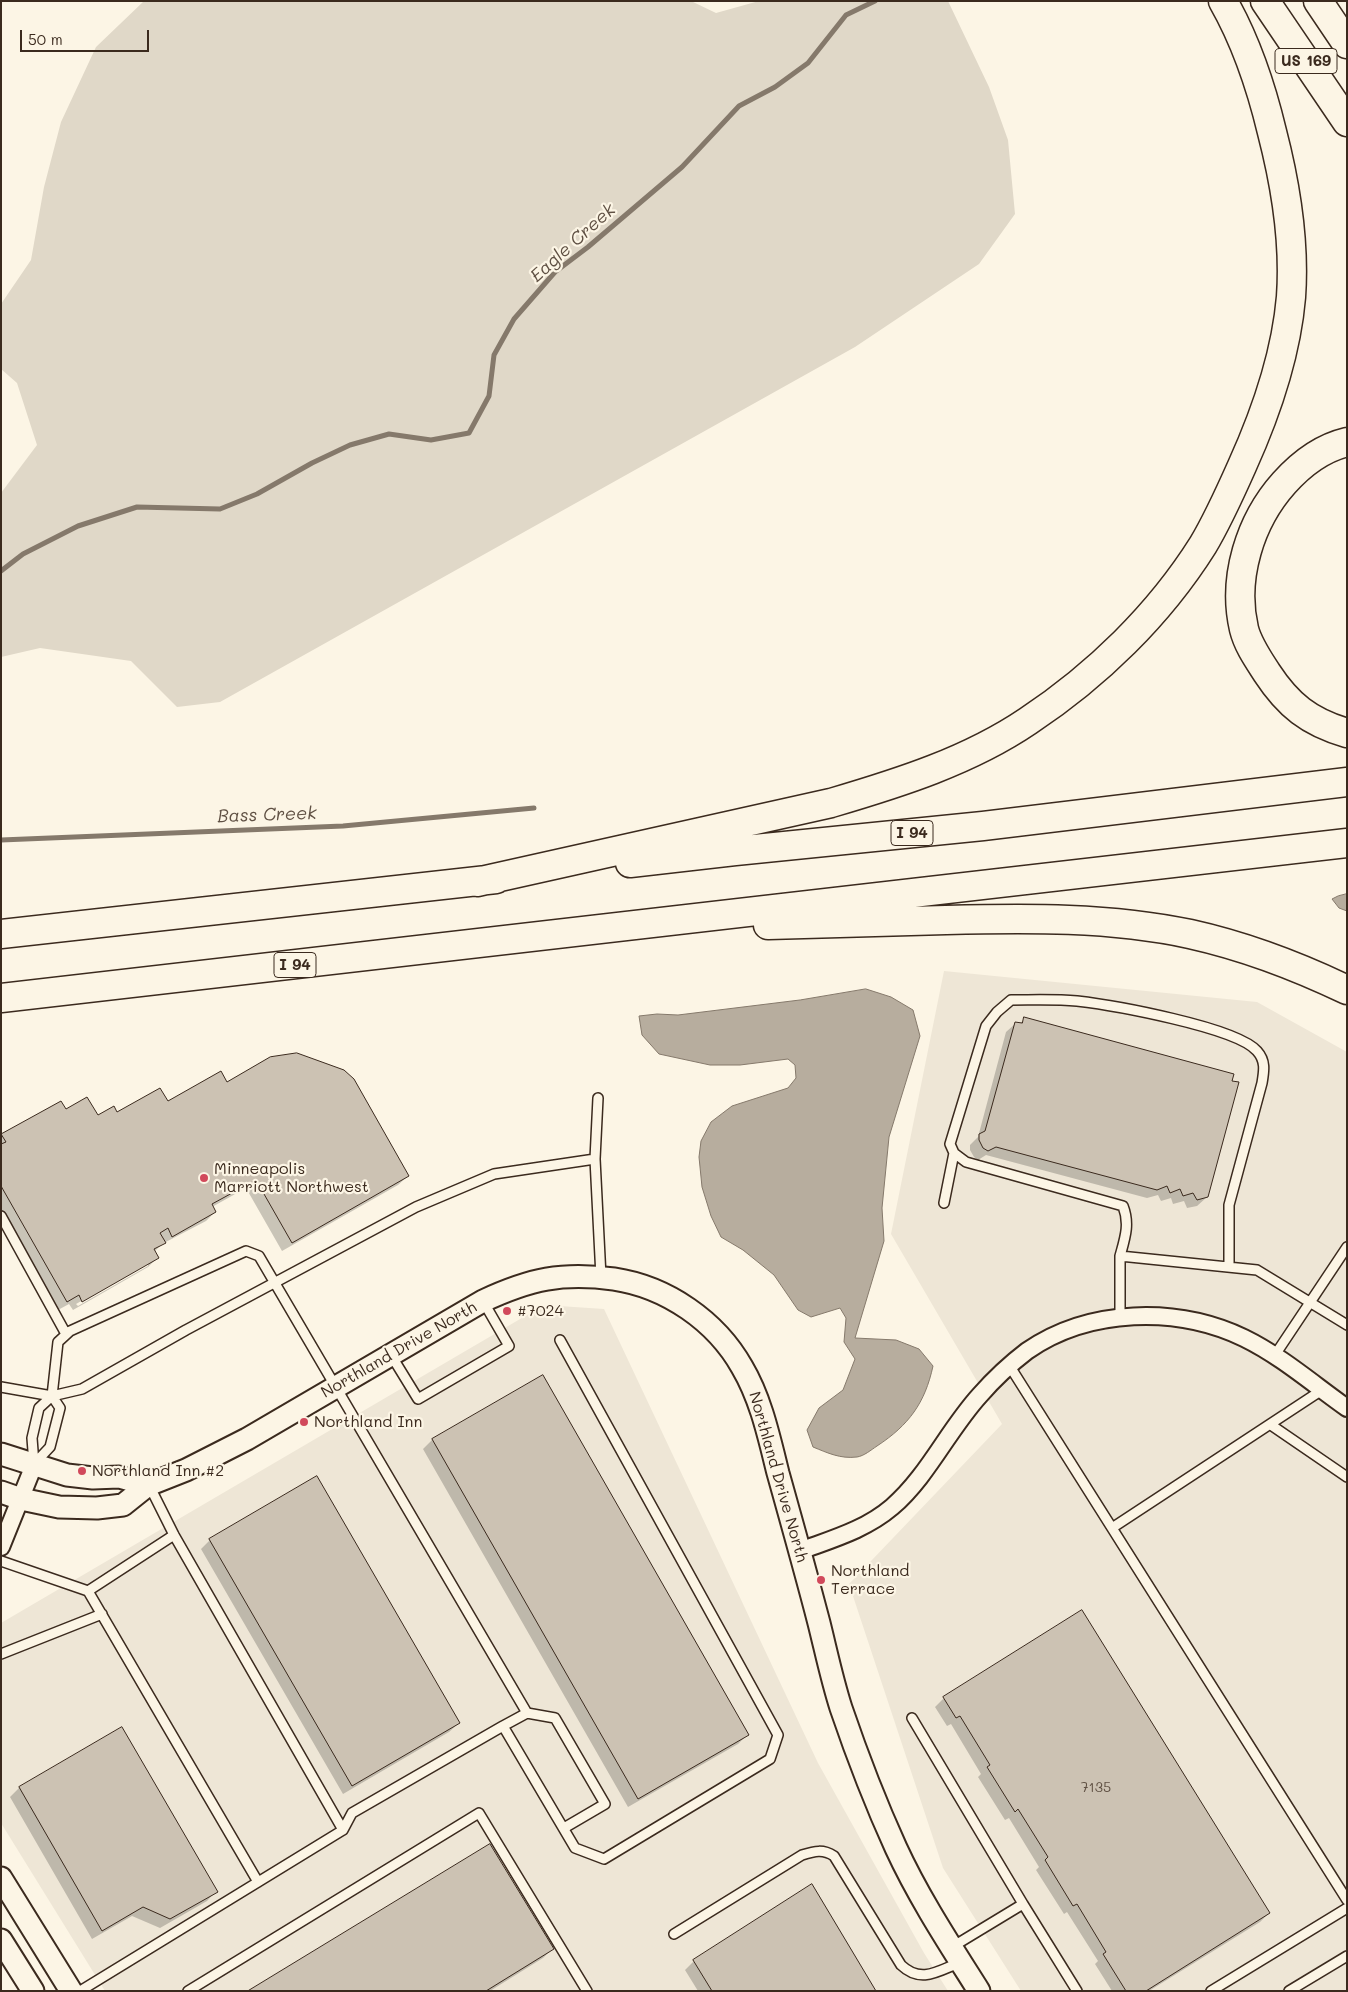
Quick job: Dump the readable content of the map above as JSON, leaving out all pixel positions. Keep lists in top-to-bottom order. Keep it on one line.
{"streets":{"highway":["US 169","I 94"],"street":["Northland Drive North"]},"water":["Eagle Creek","Bass Creek"],"places":["Minneapolis Marriott Northwest","#7024","Northland Inn","Northland Inn #2","Northland Terrace"],"house_numbers":["7135"],"scale_bar":"50 m"}
